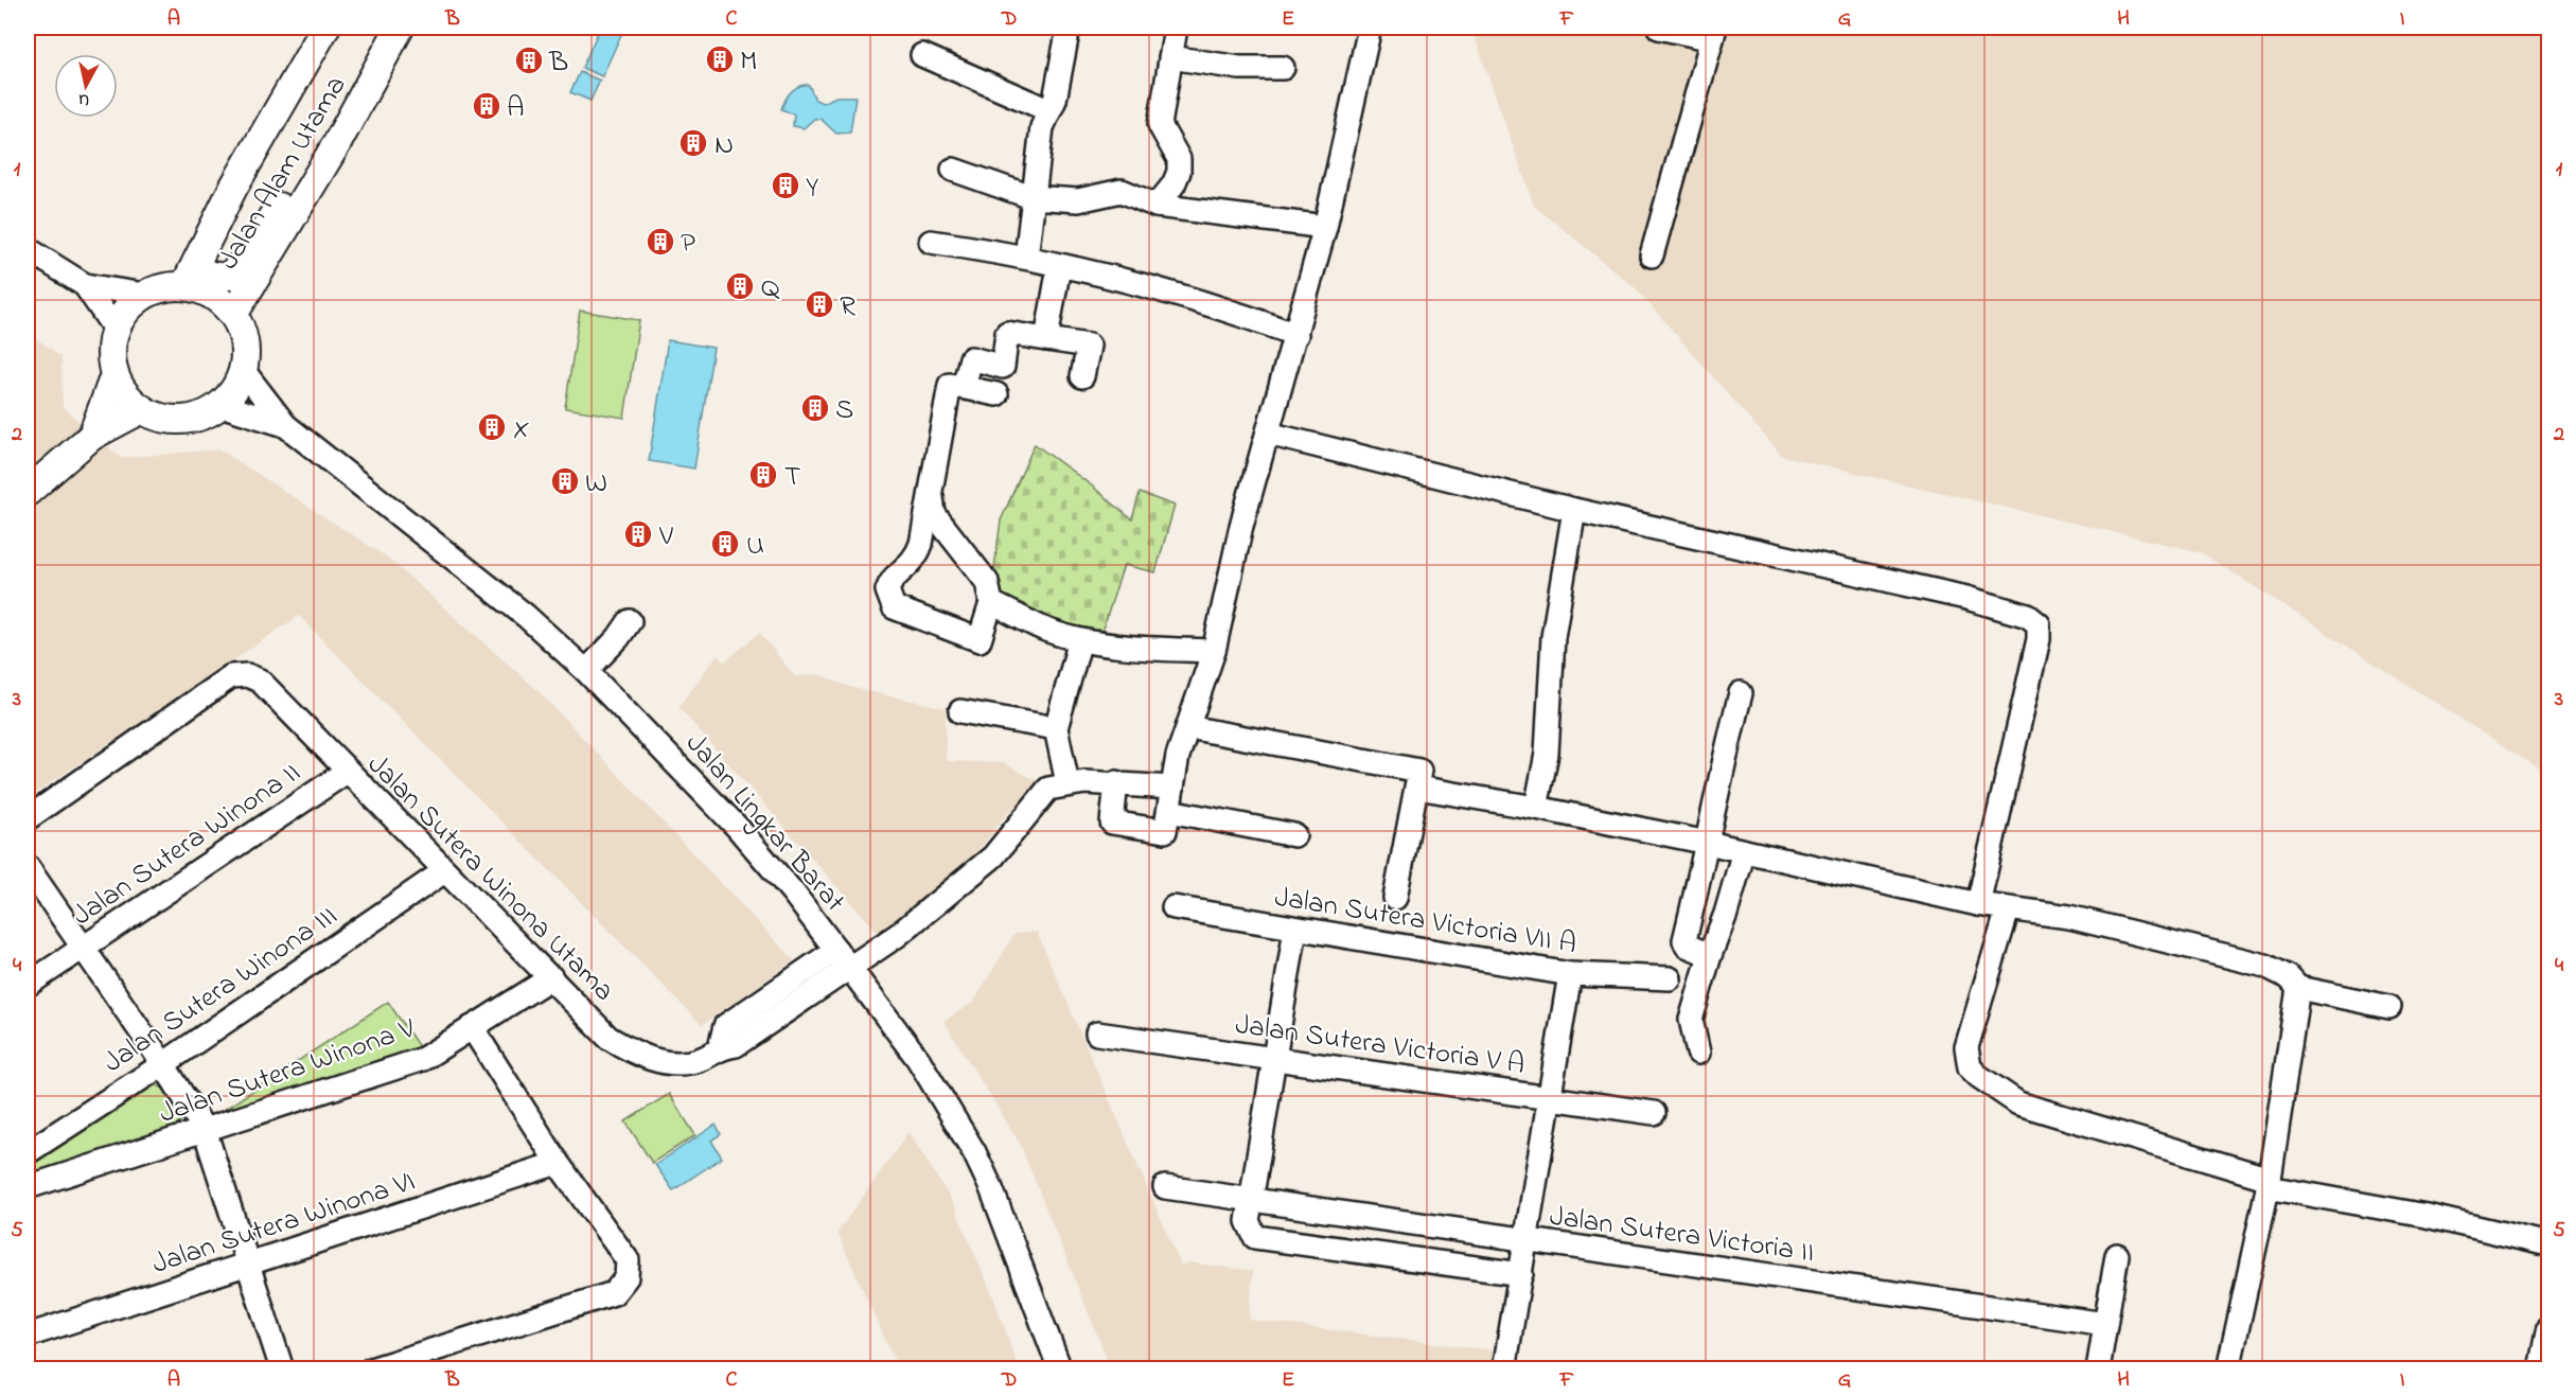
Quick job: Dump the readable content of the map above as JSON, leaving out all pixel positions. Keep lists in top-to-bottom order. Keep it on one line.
{"streets":{"main road":["Jalan Alam Utama"],"street":["Jalan Lingkar Barat","Jalan Sutera Winona II","Jalan Sutera Winona Utama","Jalan Sutera Victoria VII A","Jalan Sutera Winona III","Jalan Sutera Victoria V A","Jalan Sutera Winona V","Jalan Sutera Winona VI","Jalan Sutera Victoria II"]},"crossings":[["Jalan Alam Utama","Jalan Lingkar Barat"],["Jalan Lingkar Barat","Jalan Sutera Winona Utama"],["Jalan Sutera Winona II","Jalan Sutera Winona Utama"],["Jalan Sutera Winona Utama","Jalan Sutera Winona III"],["Jalan Sutera Winona Utama","Jalan Sutera Winona V"]],"places":{"building":["M","B","A","N","Y","P","Q","R","S","X","T","W","V","U"]},"north":"bottom","grid":{"columns":["A","B","C","D","E","F","G","H","I"],"rows":["1","2","3","4","5"]}}
